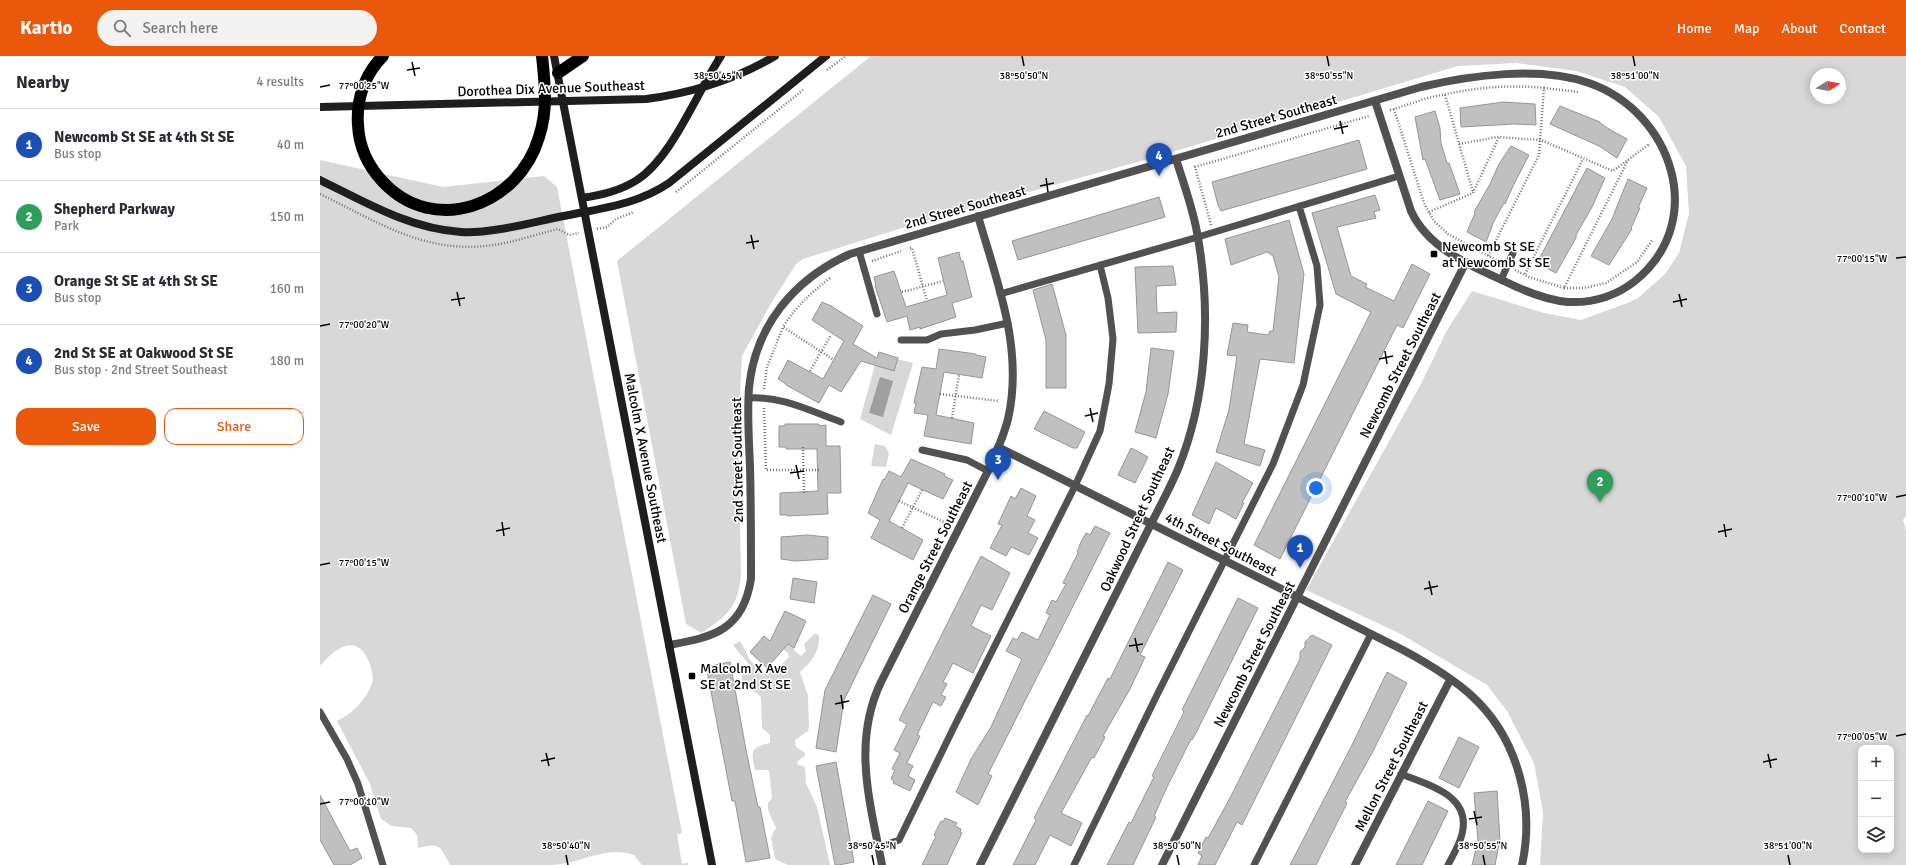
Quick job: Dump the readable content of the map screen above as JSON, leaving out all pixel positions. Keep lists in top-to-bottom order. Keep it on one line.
{"streets":{"main road":["Dorothea Dix Avenue Southeast","Malcolm X Avenue Southeast"],"street":["2nd Street Southeast","Newcomb Street Southeast","Oakwood Street Southeast","4th Street Southeast","Orange Street Southeast","Mellon Street Southeast"]},"crossings":[["2nd Street Southeast","Malcolm X Avenue Southeast"],["2nd Street Southeast","Oakwood Street Southeast"],["2nd Street Southeast","Orange Street Southeast"],["Newcomb Street Southeast","4th Street Southeast"],["Oakwood Street Southeast","4th Street Southeast"],["4th Street Southeast","Orange Street Southeast"],["4th Street Southeast","Mellon Street Southeast"]],"places":{"transit":["Newcomb St SE at Newcomb St SE","Malcolm X Ave SE at 2nd St SE"]},"north":"right","page":{"header":"Kartio","search":"Search here","nav":["Home","Map","About","Contact"],"heading":["Nearby","4 results"],"list":[{"mark":"1","name":"Newcomb St SE at 4th St SE","note":"Bus stop","value":"40 m"},{"mark":"2","name":"Shepherd Parkway","note":"Park","value":"150 m"},{"mark":"3","name":"Orange St SE at 4th St SE","note":"Bus stop","value":"160 m"},{"mark":"4","name":"2nd St SE at Oakwood St SE","note":"Bus stop · 2nd Street Southeast","value":"180 m"}],"pins":["4","3","2","1"],"buttons":["Save","Share"],"map_buttons":["+","−"]},"coordinates":["38°50'45\"N","38°50'50\"N","38°50'55\"N","38°51'00\"N","77°00'25\"W","77°00'15\"W","77°00'20\"W","77°00'10\"W","77°00'05\"W","38°50'40\"N"]}
